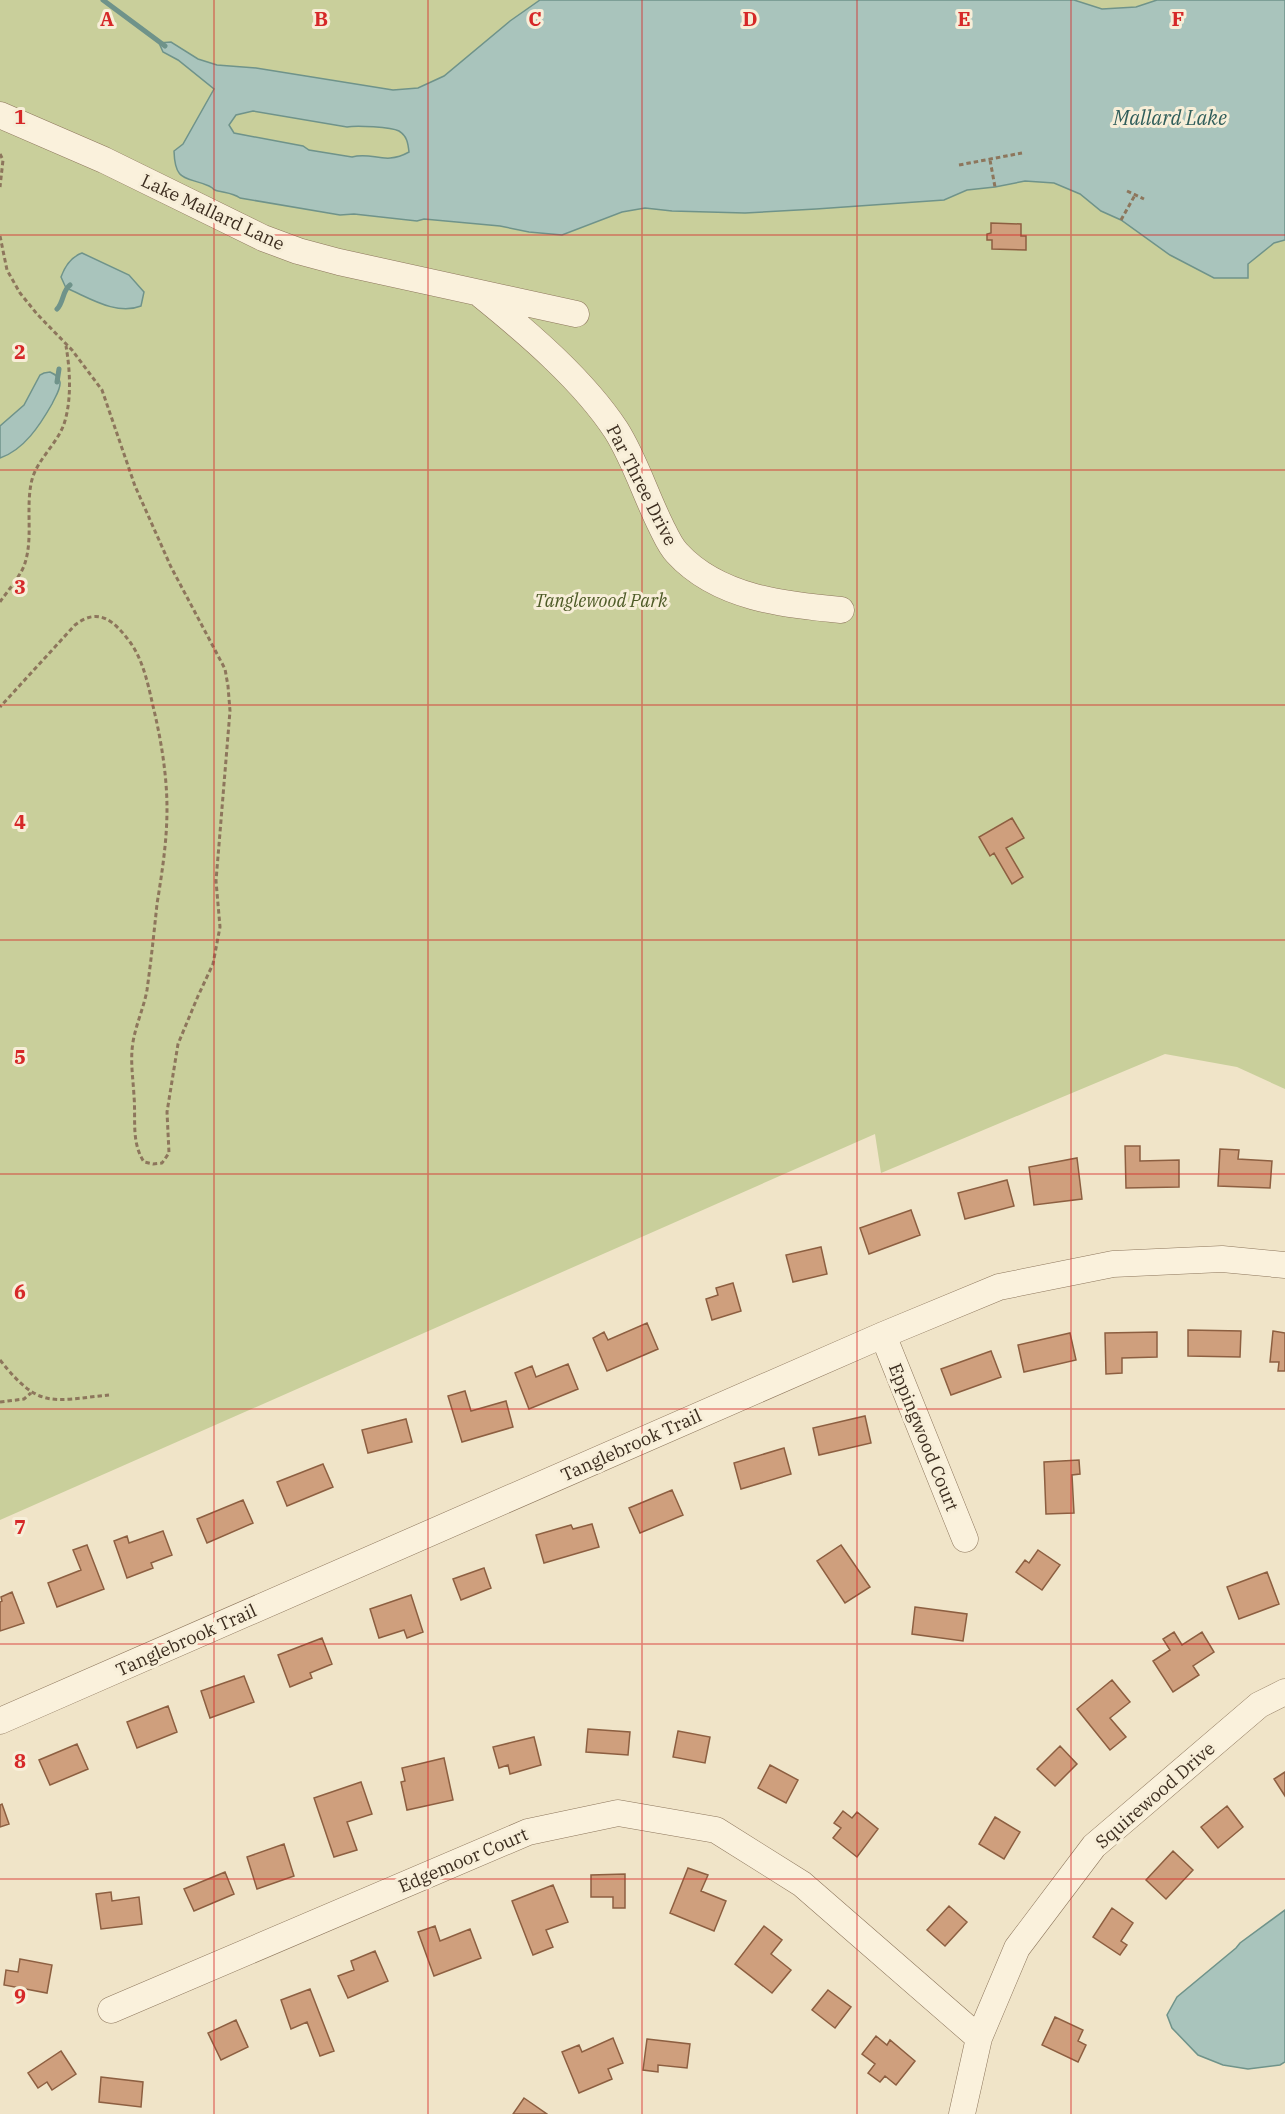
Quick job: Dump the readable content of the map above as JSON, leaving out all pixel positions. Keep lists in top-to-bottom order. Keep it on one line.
{"streets":{"street":["Lake Mallard Lane","Par Three Drive","Eppingwood Court","Tanglebrook Trail","Squirewood Drive","Edgemoor Court"]},"crossings":[["Lake Mallard Lane","Par Three Drive"],["Eppingwood Court","Tanglebrook Trail"],["Squirewood Drive","Edgemoor Court"]],"water":["Mallard Lake"],"parks":["Tanglewood Park"],"grid":{"columns":["A","B","C","D","E","F"],"rows":["1","2","3","4","5","6","7","8","9"]}}
